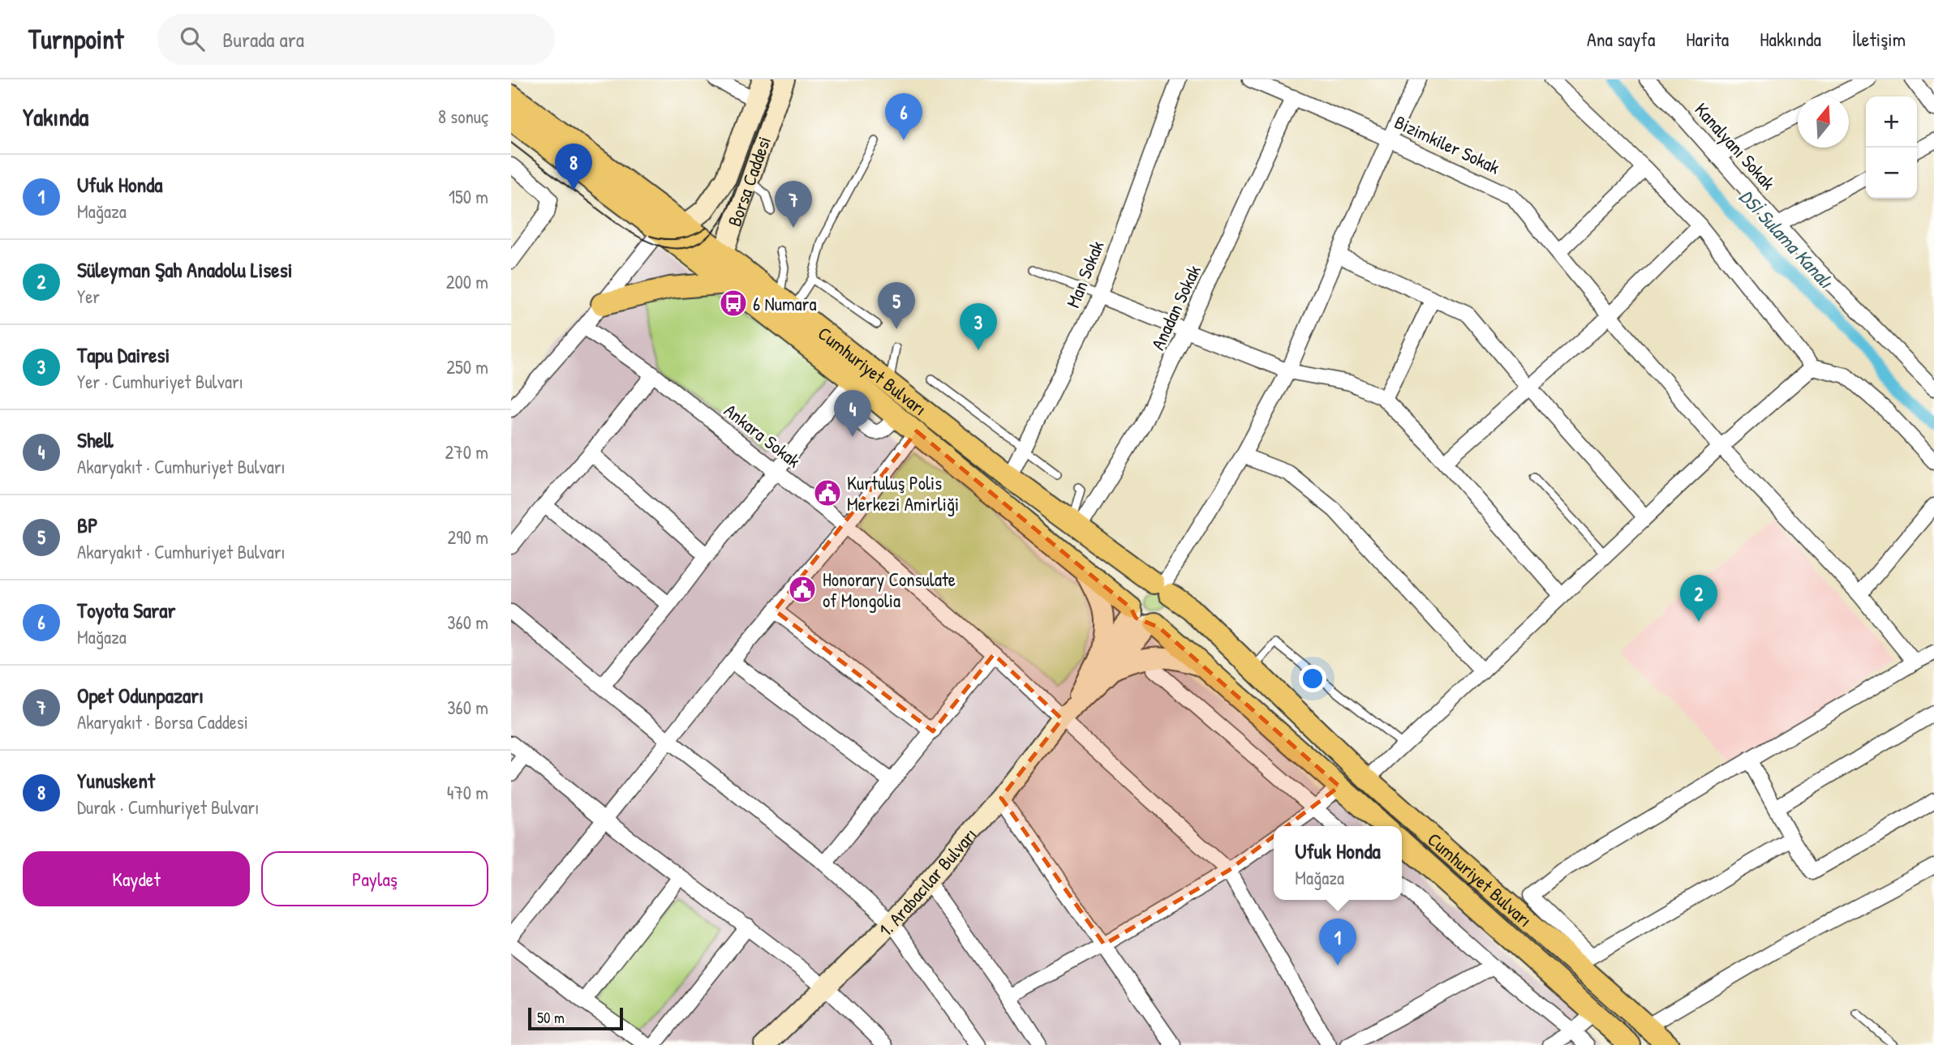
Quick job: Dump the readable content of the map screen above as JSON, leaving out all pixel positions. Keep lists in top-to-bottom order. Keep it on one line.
{"streets":{"main road":["Borsa Caddesi","Cumhuriyet Bulvarı","1. Arabacılar Bulvarı"],"street":["Bizimkiler Sokak","Kanalyanı Sokak","Man Sokak","Anadan Sokak","Ankara Sokak"]},"crossings":[["Bizimkiler Sokak","Anadan Sokak"],["Borsa Caddesi","Cumhuriyet Bulvarı"],["Man Sokak","Cumhuriyet Bulvarı"],["Anadan Sokak","Cumhuriyet Bulvarı"],["Cumhuriyet Bulvarı","1. Arabacılar Bulvarı"],["Ankara Sokak","1. Arabacılar Bulvarı"]],"water":["DSİ Sulama Kanalı"],"places":{"bus stop":["6 Numara"],"public building":["Kurtuluş Polis Merkezi Amirliği","Honorary Consulate of Mongolia"]},"scale_bar":"50 m","north":"top","page":{"header":"Turnpoint","search":"Burada ara","nav":["Ana sayfa","Harita","Hakkında","İletişim"],"heading":["Yakında","8 sonuç"],"pins":["6","8","7","5","3","4","2","1"],"map_buttons":["+","−"],"list":[{"mark":"1","name":"Ufuk Honda","note":"Mağaza","value":"150 m"},{"mark":"2","name":"Süleyman Şah Anadolu Lisesi","note":"Yer","value":"200 m"},{"mark":"3","name":"Tapu Dairesi","note":"Yer · Cumhuriyet Bulvarı","value":"250 m"},{"mark":"4","name":"Shell","note":"Akaryakıt · Cumhuriyet Bulvarı","value":"270 m"},{"mark":"5","name":"BP","note":"Akaryakıt · Cumhuriyet Bulvarı","value":"290 m"},{"mark":"6","name":"Toyota Sarar","note":"Mağaza","value":"360 m"},{"mark":"7","name":"Opet Odunpazarı","note":"Akaryakıt · Borsa Caddesi","value":"360 m"},{"mark":"8","name":"Yunuskent","note":"Durak · Cumhuriyet Bulvarı","value":"470 m"}],"popup":["Ufuk Honda","Mağaza"],"buttons":["Kaydet","Paylaş"],"scale":"50 m"}}
